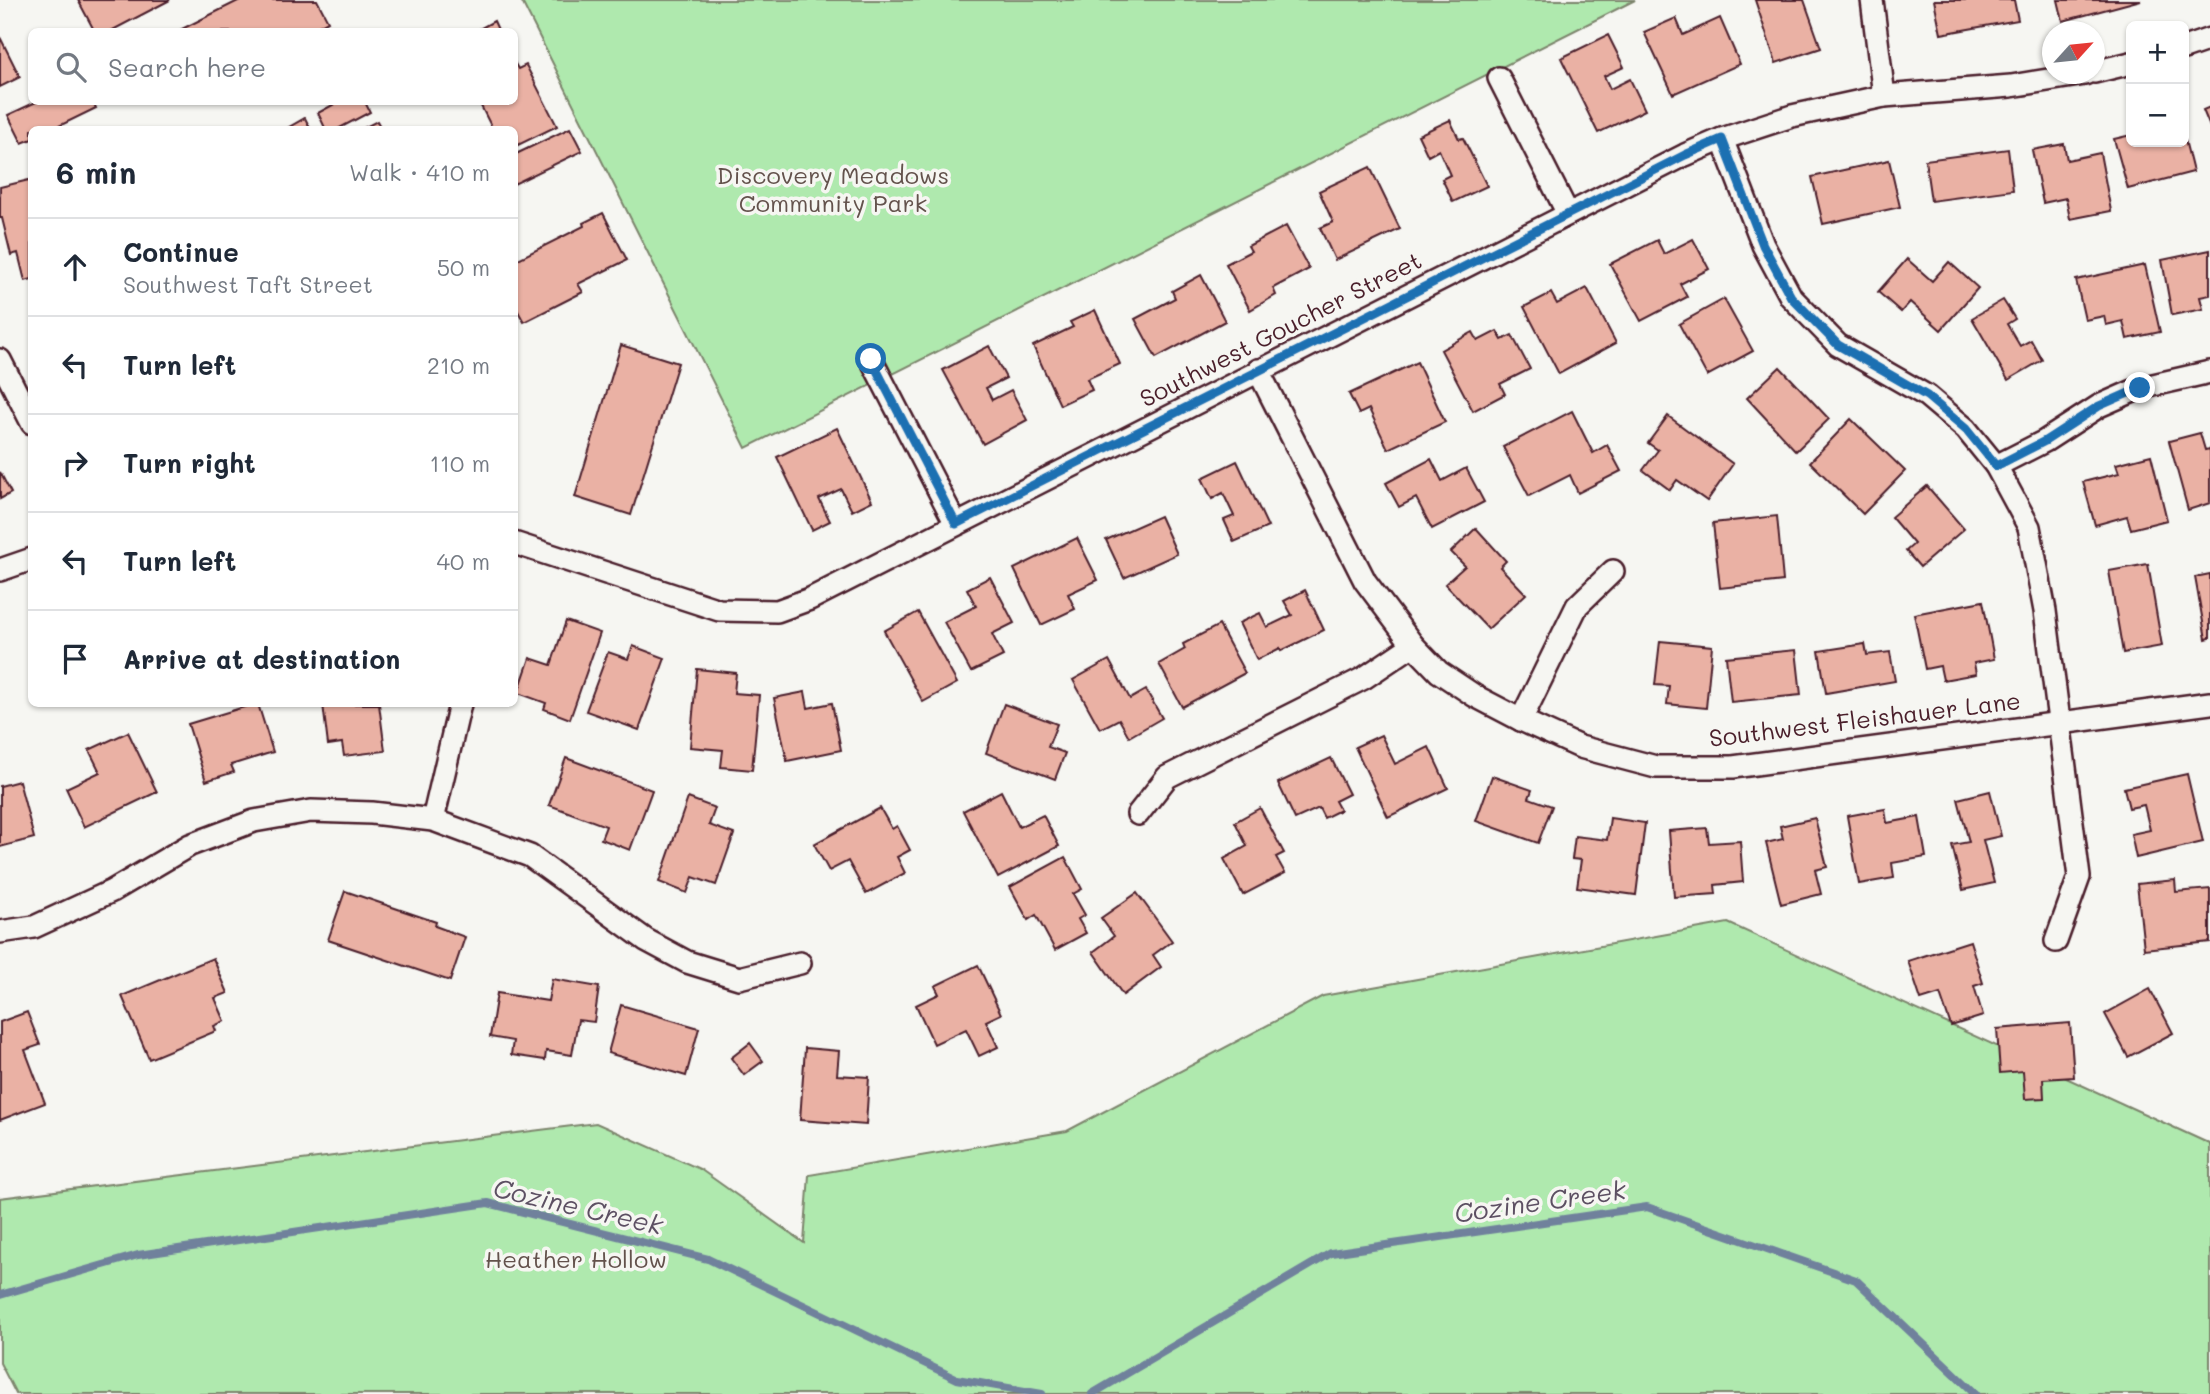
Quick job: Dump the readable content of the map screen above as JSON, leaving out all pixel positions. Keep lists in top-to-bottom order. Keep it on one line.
{"streets":{"street":["Southwest Goucher Street","Southwest Fleishauer Lane"]},"crossings":[["Southwest Goucher Street","Southwest Fleishauer Lane"]],"water":["Cozine Creek"],"parks":["Discovery Meadows Community Park","Heather Hollow"],"north":"top right","page":{"map_buttons":["+","−"],"search":"Search here","heading":["6 min","Walk · 410 m"],"list":[["Continue","Southwest Taft Street","50 m"],["Turn left","210 m"],["Turn right","110 m"],["Turn left","40 m"],"Arrive at destination"]}}
